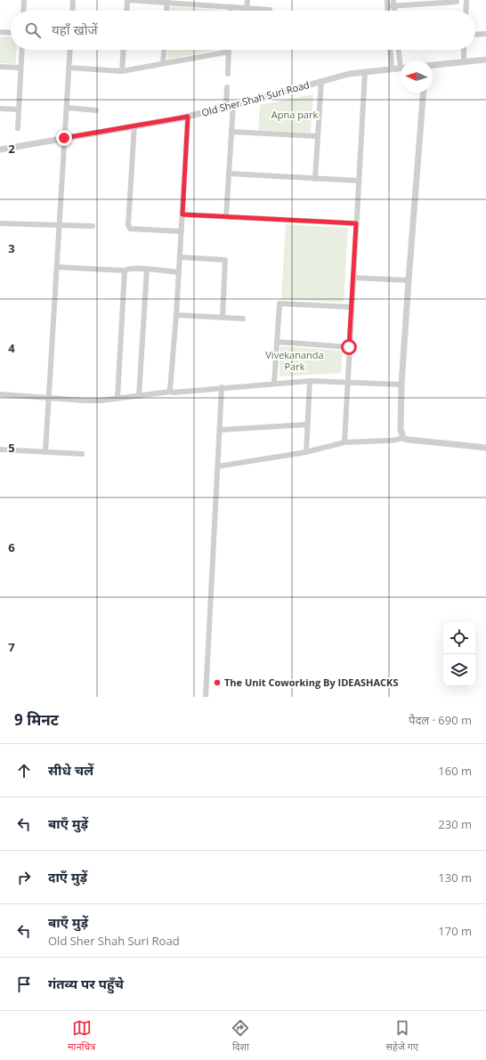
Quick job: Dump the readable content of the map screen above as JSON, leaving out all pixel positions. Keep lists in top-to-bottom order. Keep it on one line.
{"streets":{"street":["Old Sher Shah Suri Road"]},"parks":["Apna park","Vivekananda Park"],"places":["The Unit Coworking By IDEASHACKS"],"north":"left","page":{"search":"यहाँ खोजें","heading":["9 मिनट","पैदल · 690 m"],"list":[["सीधे चलें","160 m"],["बाएँ मुड़ें","230 m"],["दाएँ मुड़ें","130 m"],["बाएँ मुड़ें","Old Sher Shah Suri Road","170 m"],"गंतव्य पर पहुँचे"],"nav":["मानचित्र","दिशा","सहेजे गए"]},"grid":{"rows":["2","3","4","5","6","7"]}}
